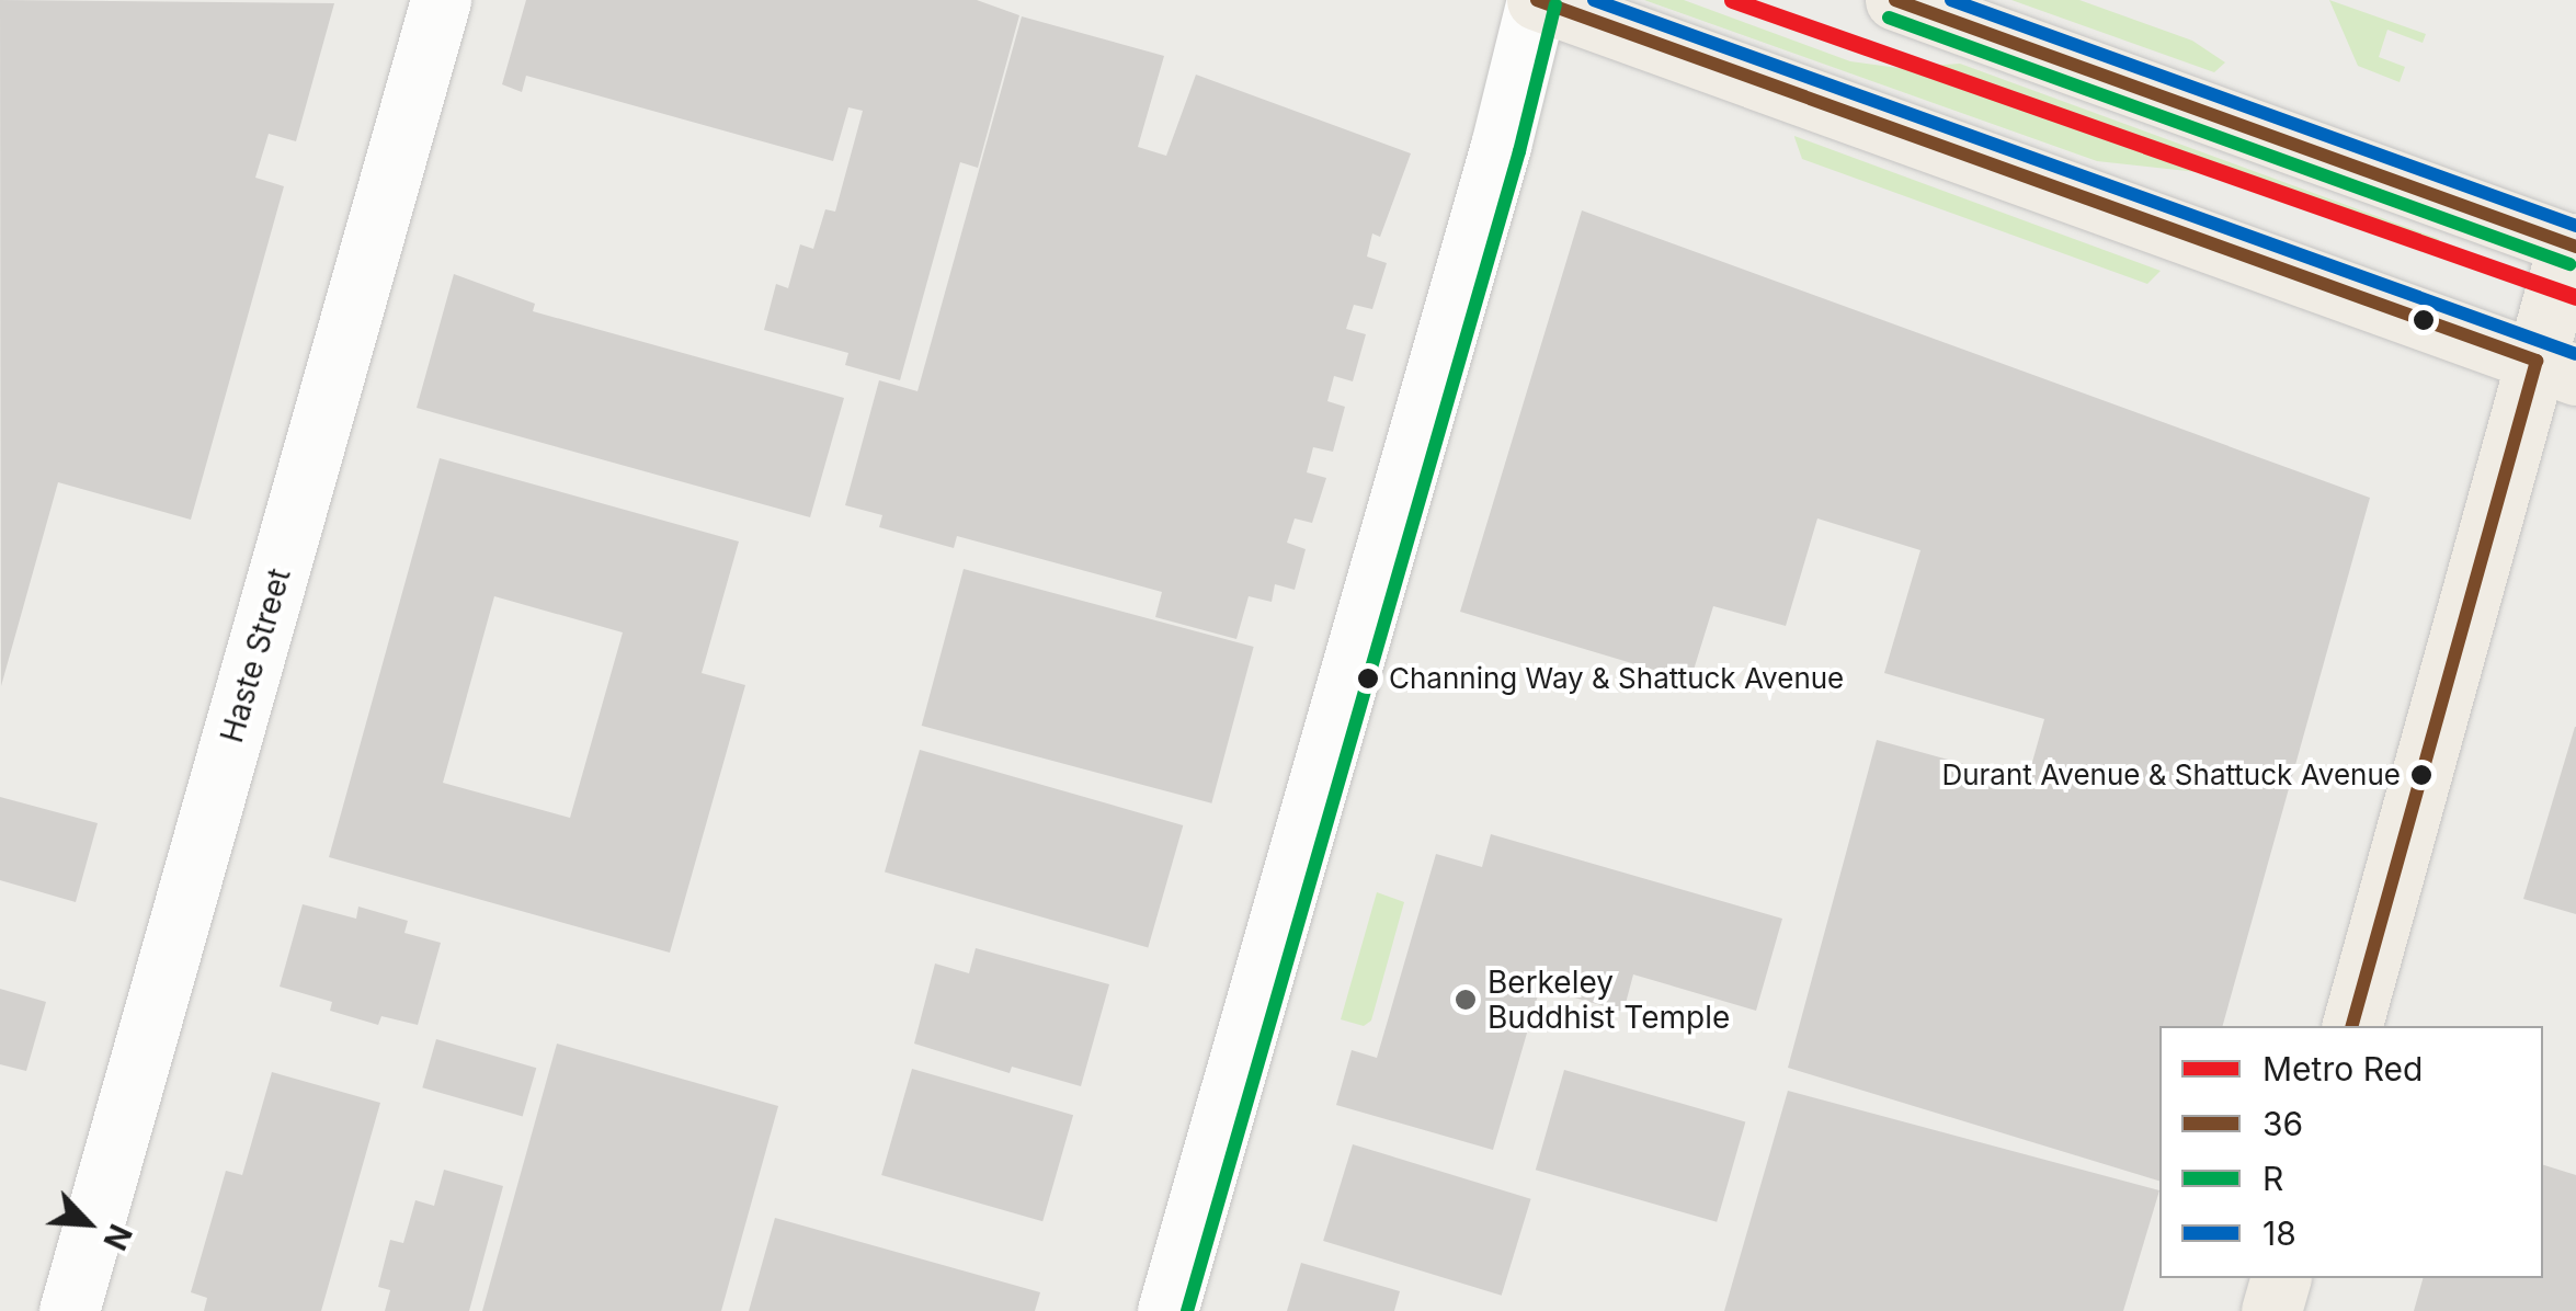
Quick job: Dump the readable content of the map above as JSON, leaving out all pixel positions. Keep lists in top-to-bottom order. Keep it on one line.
{"streets":{"street":["Haste Street"]},"places":["Channing Way & Shattuck Avenue","Durant Avenue & Shattuck Avenue","Berkeley Buddhist Temple"],"lines":["metro line Red","transit line 36","transit line 18","transit line R"],"legend":["Metro Red","36","R","18"],"north":"bottom right"}
